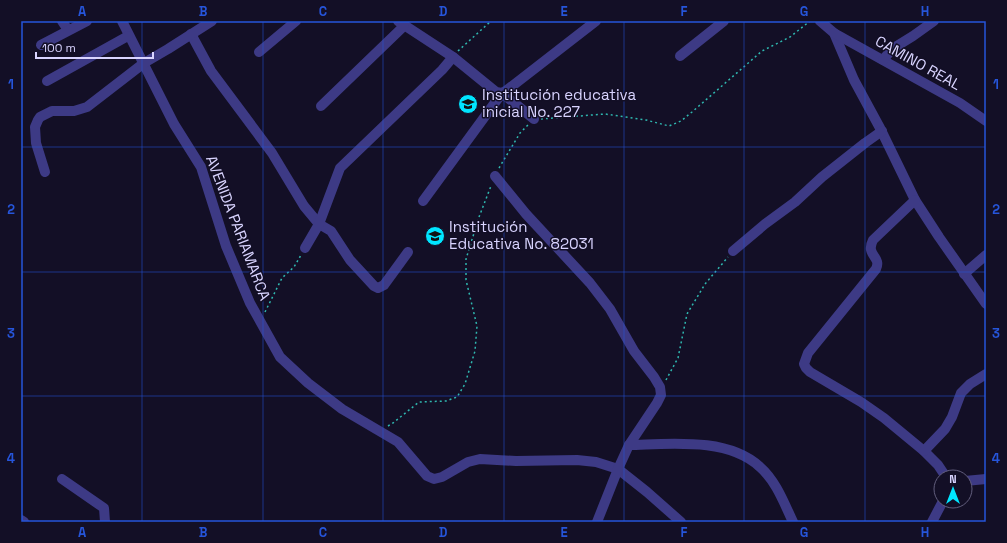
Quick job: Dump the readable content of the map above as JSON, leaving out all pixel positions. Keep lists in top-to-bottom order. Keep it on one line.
{"streets":{"street":["CAMINO REAL","AVENIDA PARIAMARCA"]},"places":{"school or university":["Institución educativa inicial No. 227","Institución Educativa No. 82031"]},"scale_bar":"100 m","north":"top","grid":{"columns":["A","B","C","D","E","F","G","H"],"rows":["1","2","3","4"]}}
